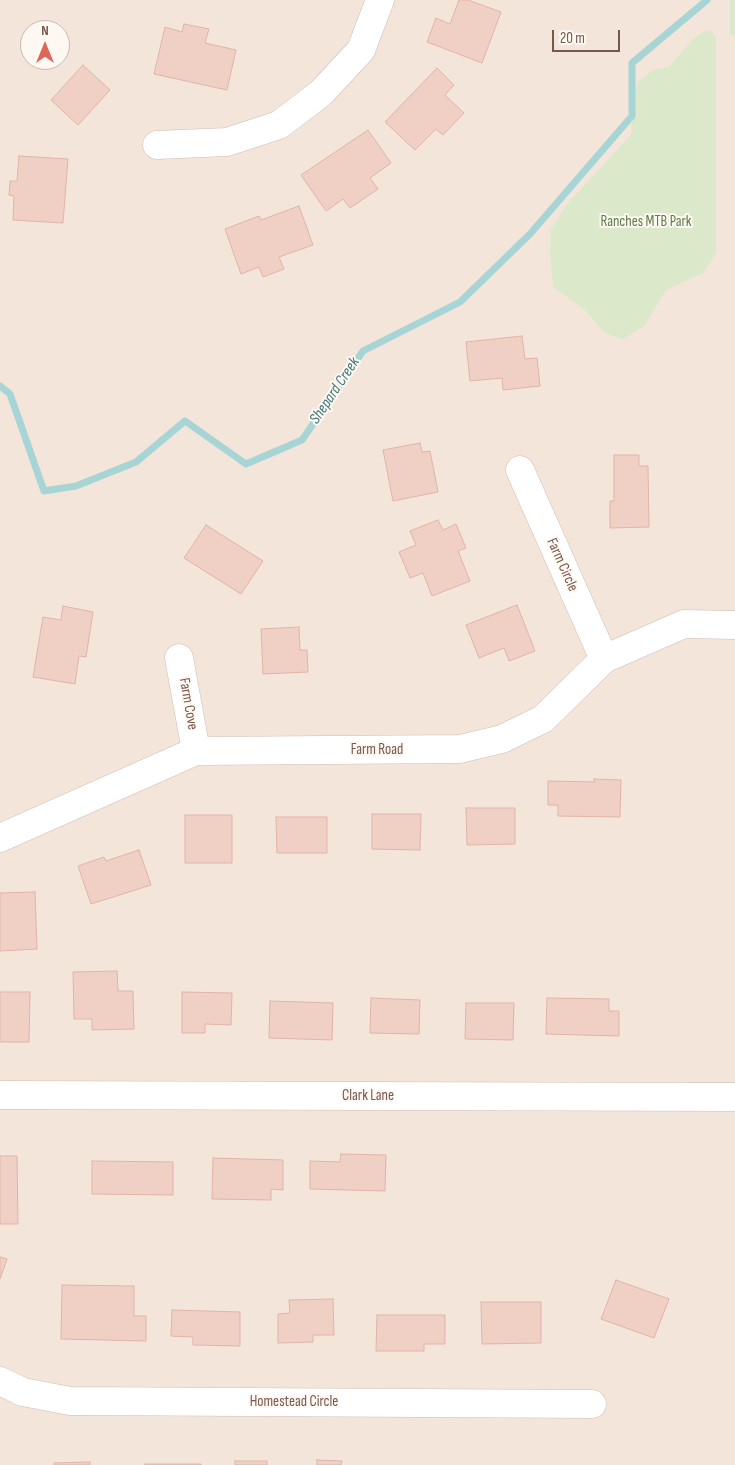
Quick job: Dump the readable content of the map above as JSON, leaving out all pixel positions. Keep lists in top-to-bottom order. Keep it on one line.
{"streets":{"street":["Farm Circle","Farm Cove","Farm Road","Clark Lane","Homestead Circle"]},"crossings":[["Farm Circle","Farm Road"],["Farm Cove","Farm Road"]],"water":["Shepard Creek"],"parks":["Ranches MTB Park"],"scale_bar":"20 m","north":"top"}
